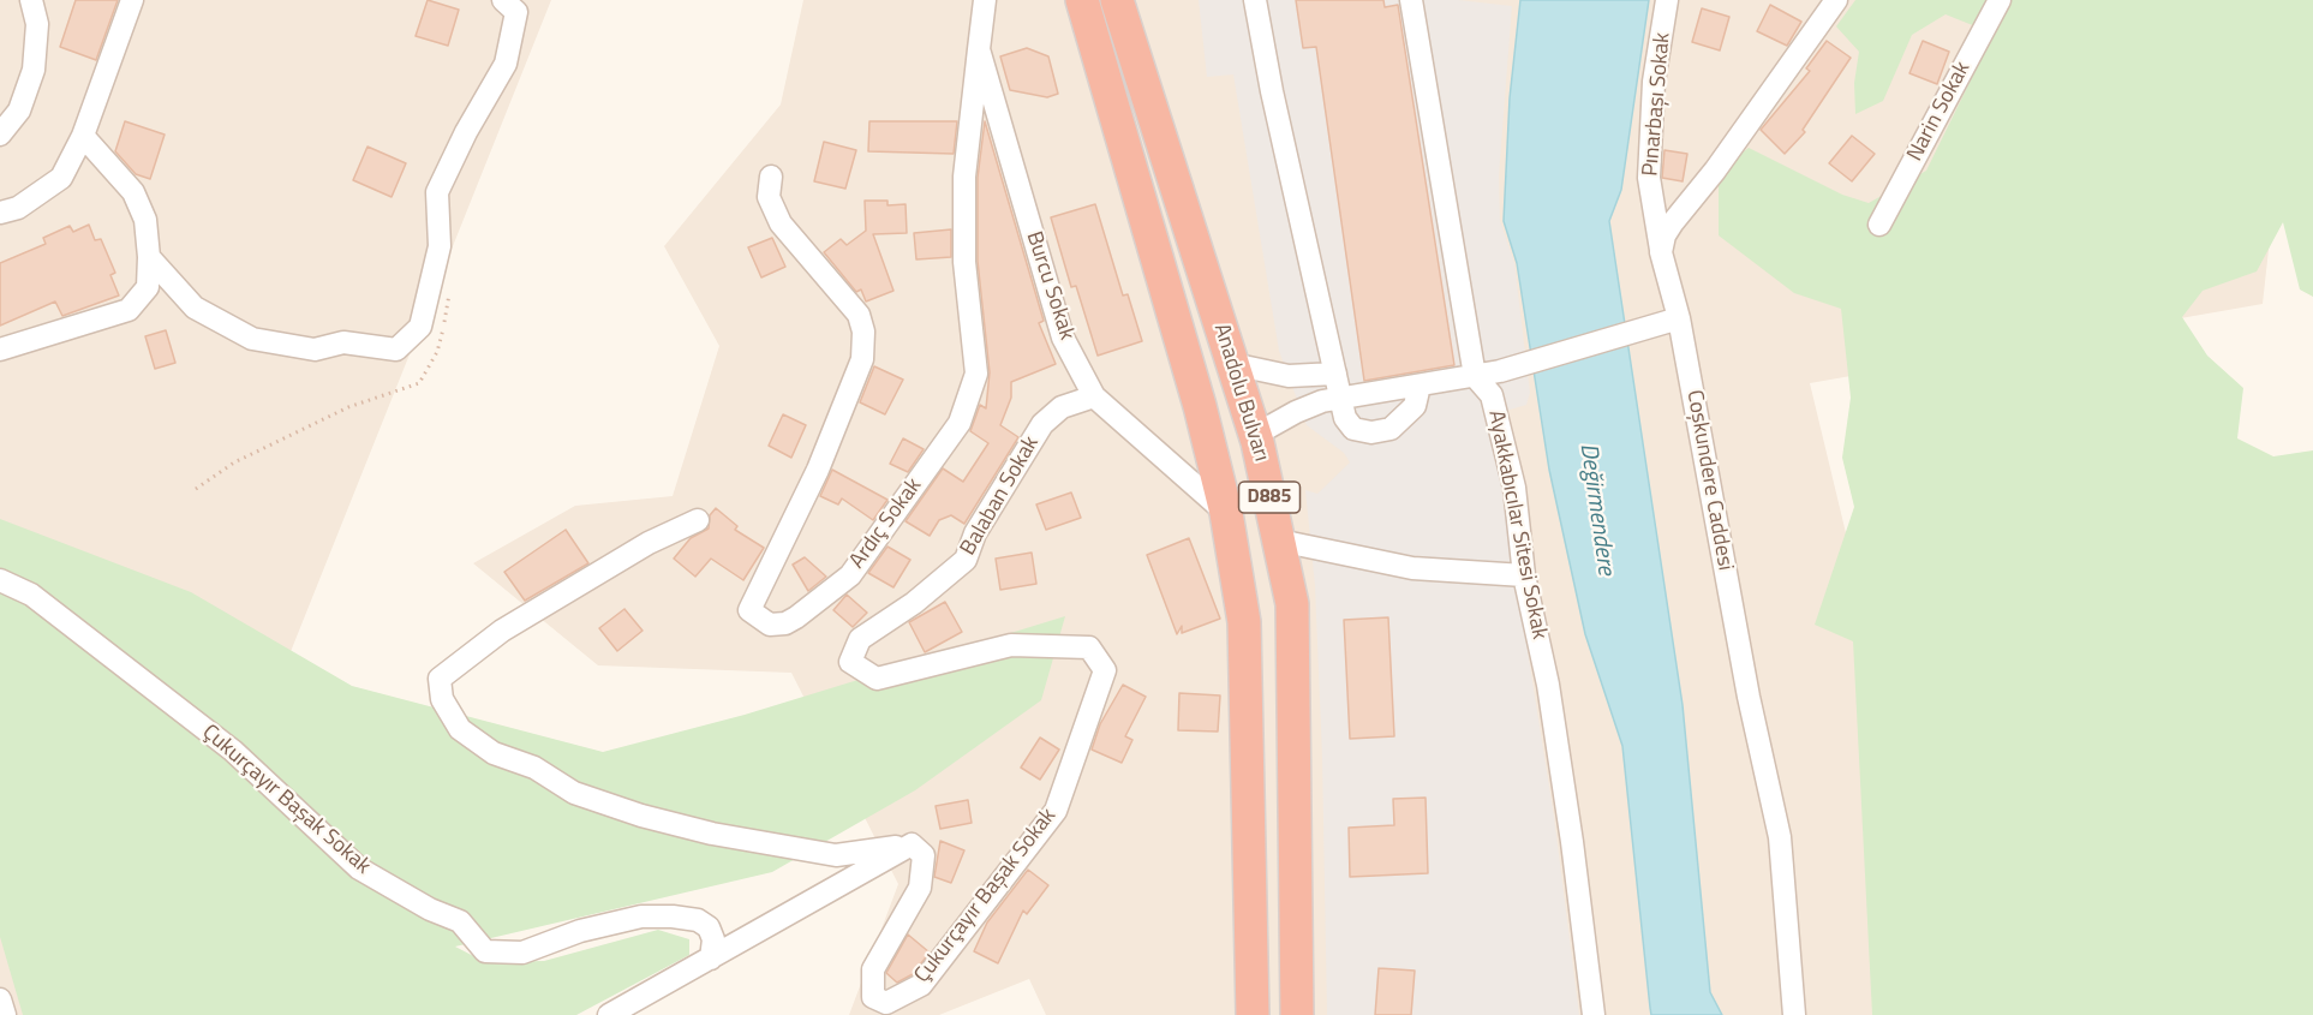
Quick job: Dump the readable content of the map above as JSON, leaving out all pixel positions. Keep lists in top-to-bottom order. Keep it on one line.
{"streets":{"highway":["Anadolu Bulvarı","D885"],"street":["Pınarbaşı Sokak","Narin Sokak","Burcu Sokak","Coşkundere Caddesi","Balaban Sokak","Ardıç Sokak","Ayakkabıcılar Sitesi Sokak","Çukurçayır Başak Sokak"]},"crossings":[["Pınarbaşı Sokak","Coşkundere Caddesi"],["Burcu Sokak","Anadolu Bulvarı"],["Burcu Sokak","Balaban Sokak"],["Burcu Sokak","Ardıç Sokak"],["Balaban Sokak","Çukurçayır Başak Sokak"]],"water":["Değirmendere"]}
